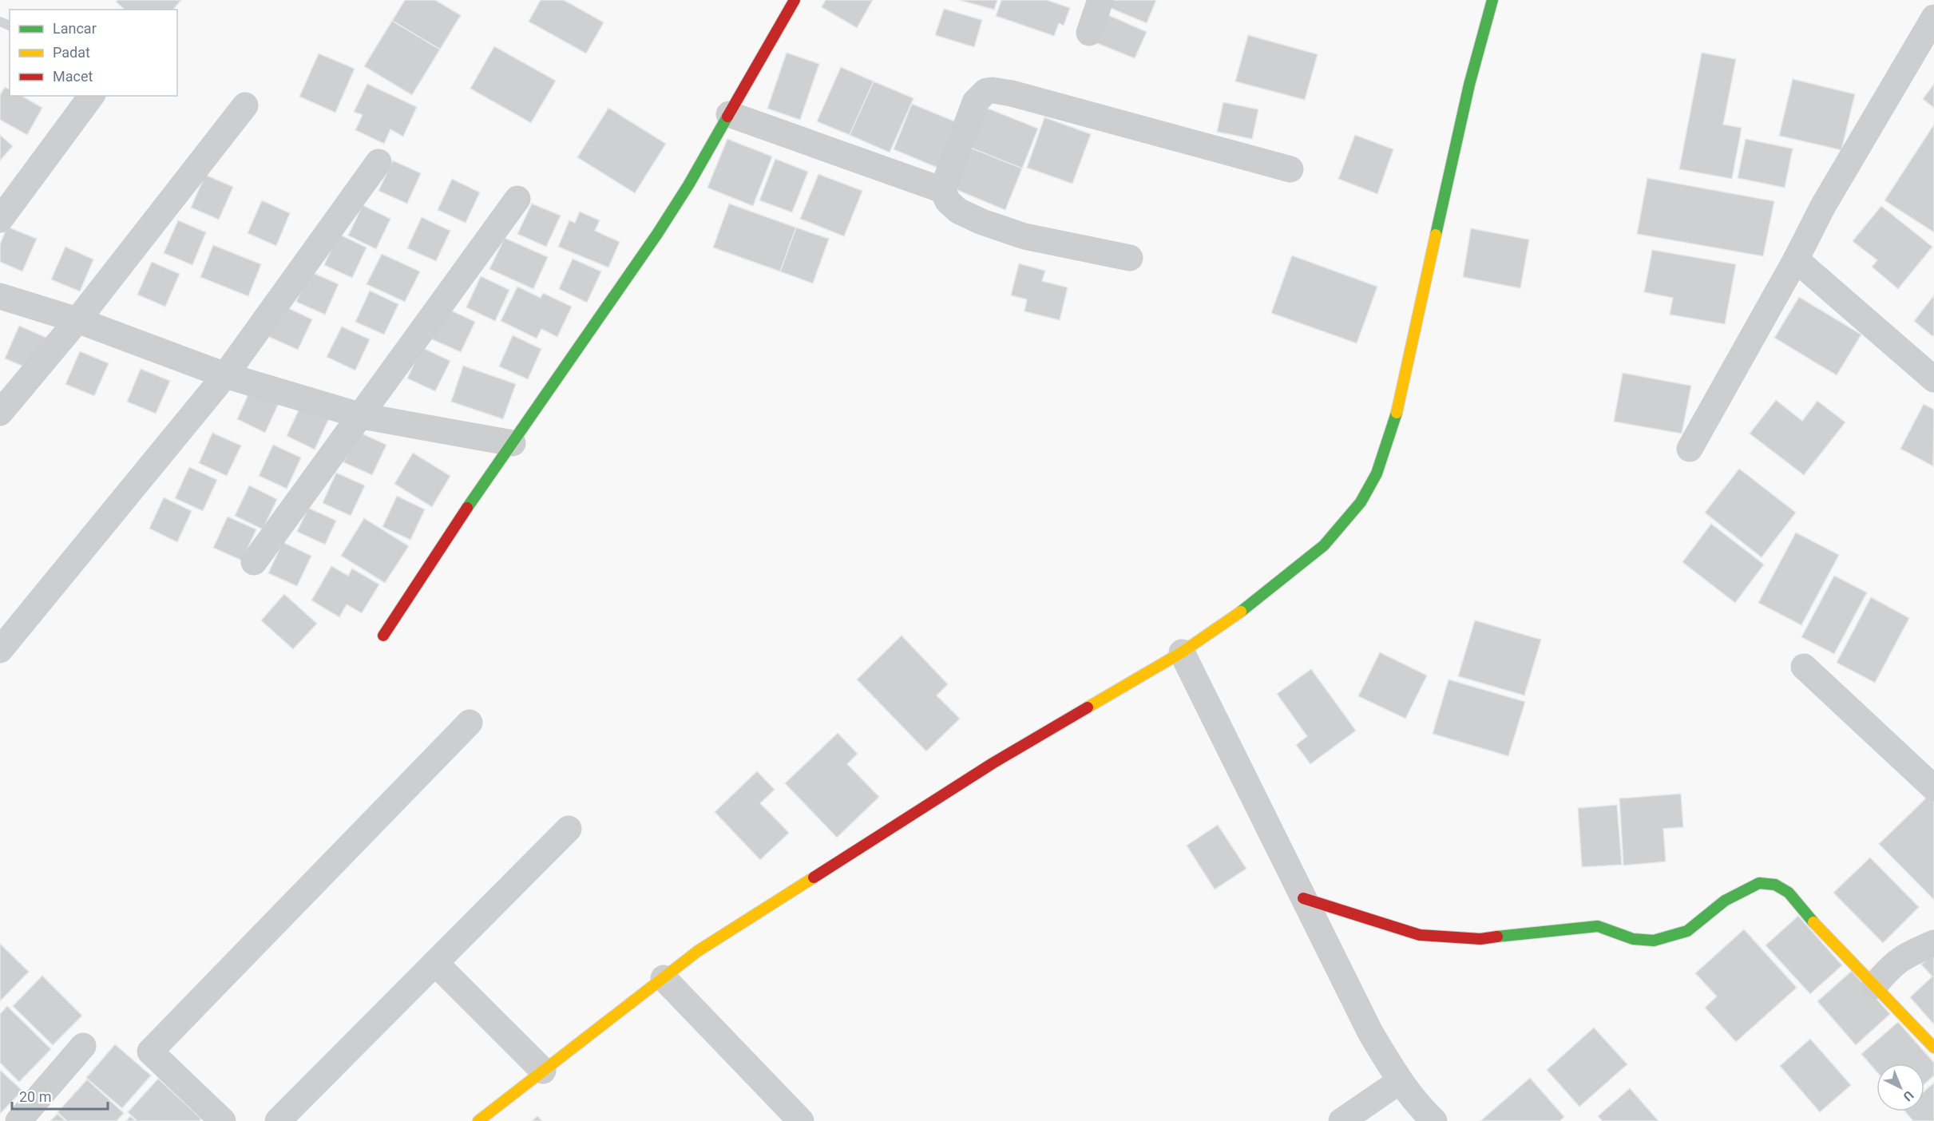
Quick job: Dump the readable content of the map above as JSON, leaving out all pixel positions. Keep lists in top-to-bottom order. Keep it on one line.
{"legend":["Lancar","Padat","Macet"],"scale_bar":"20 m","north":"bottom right"}
